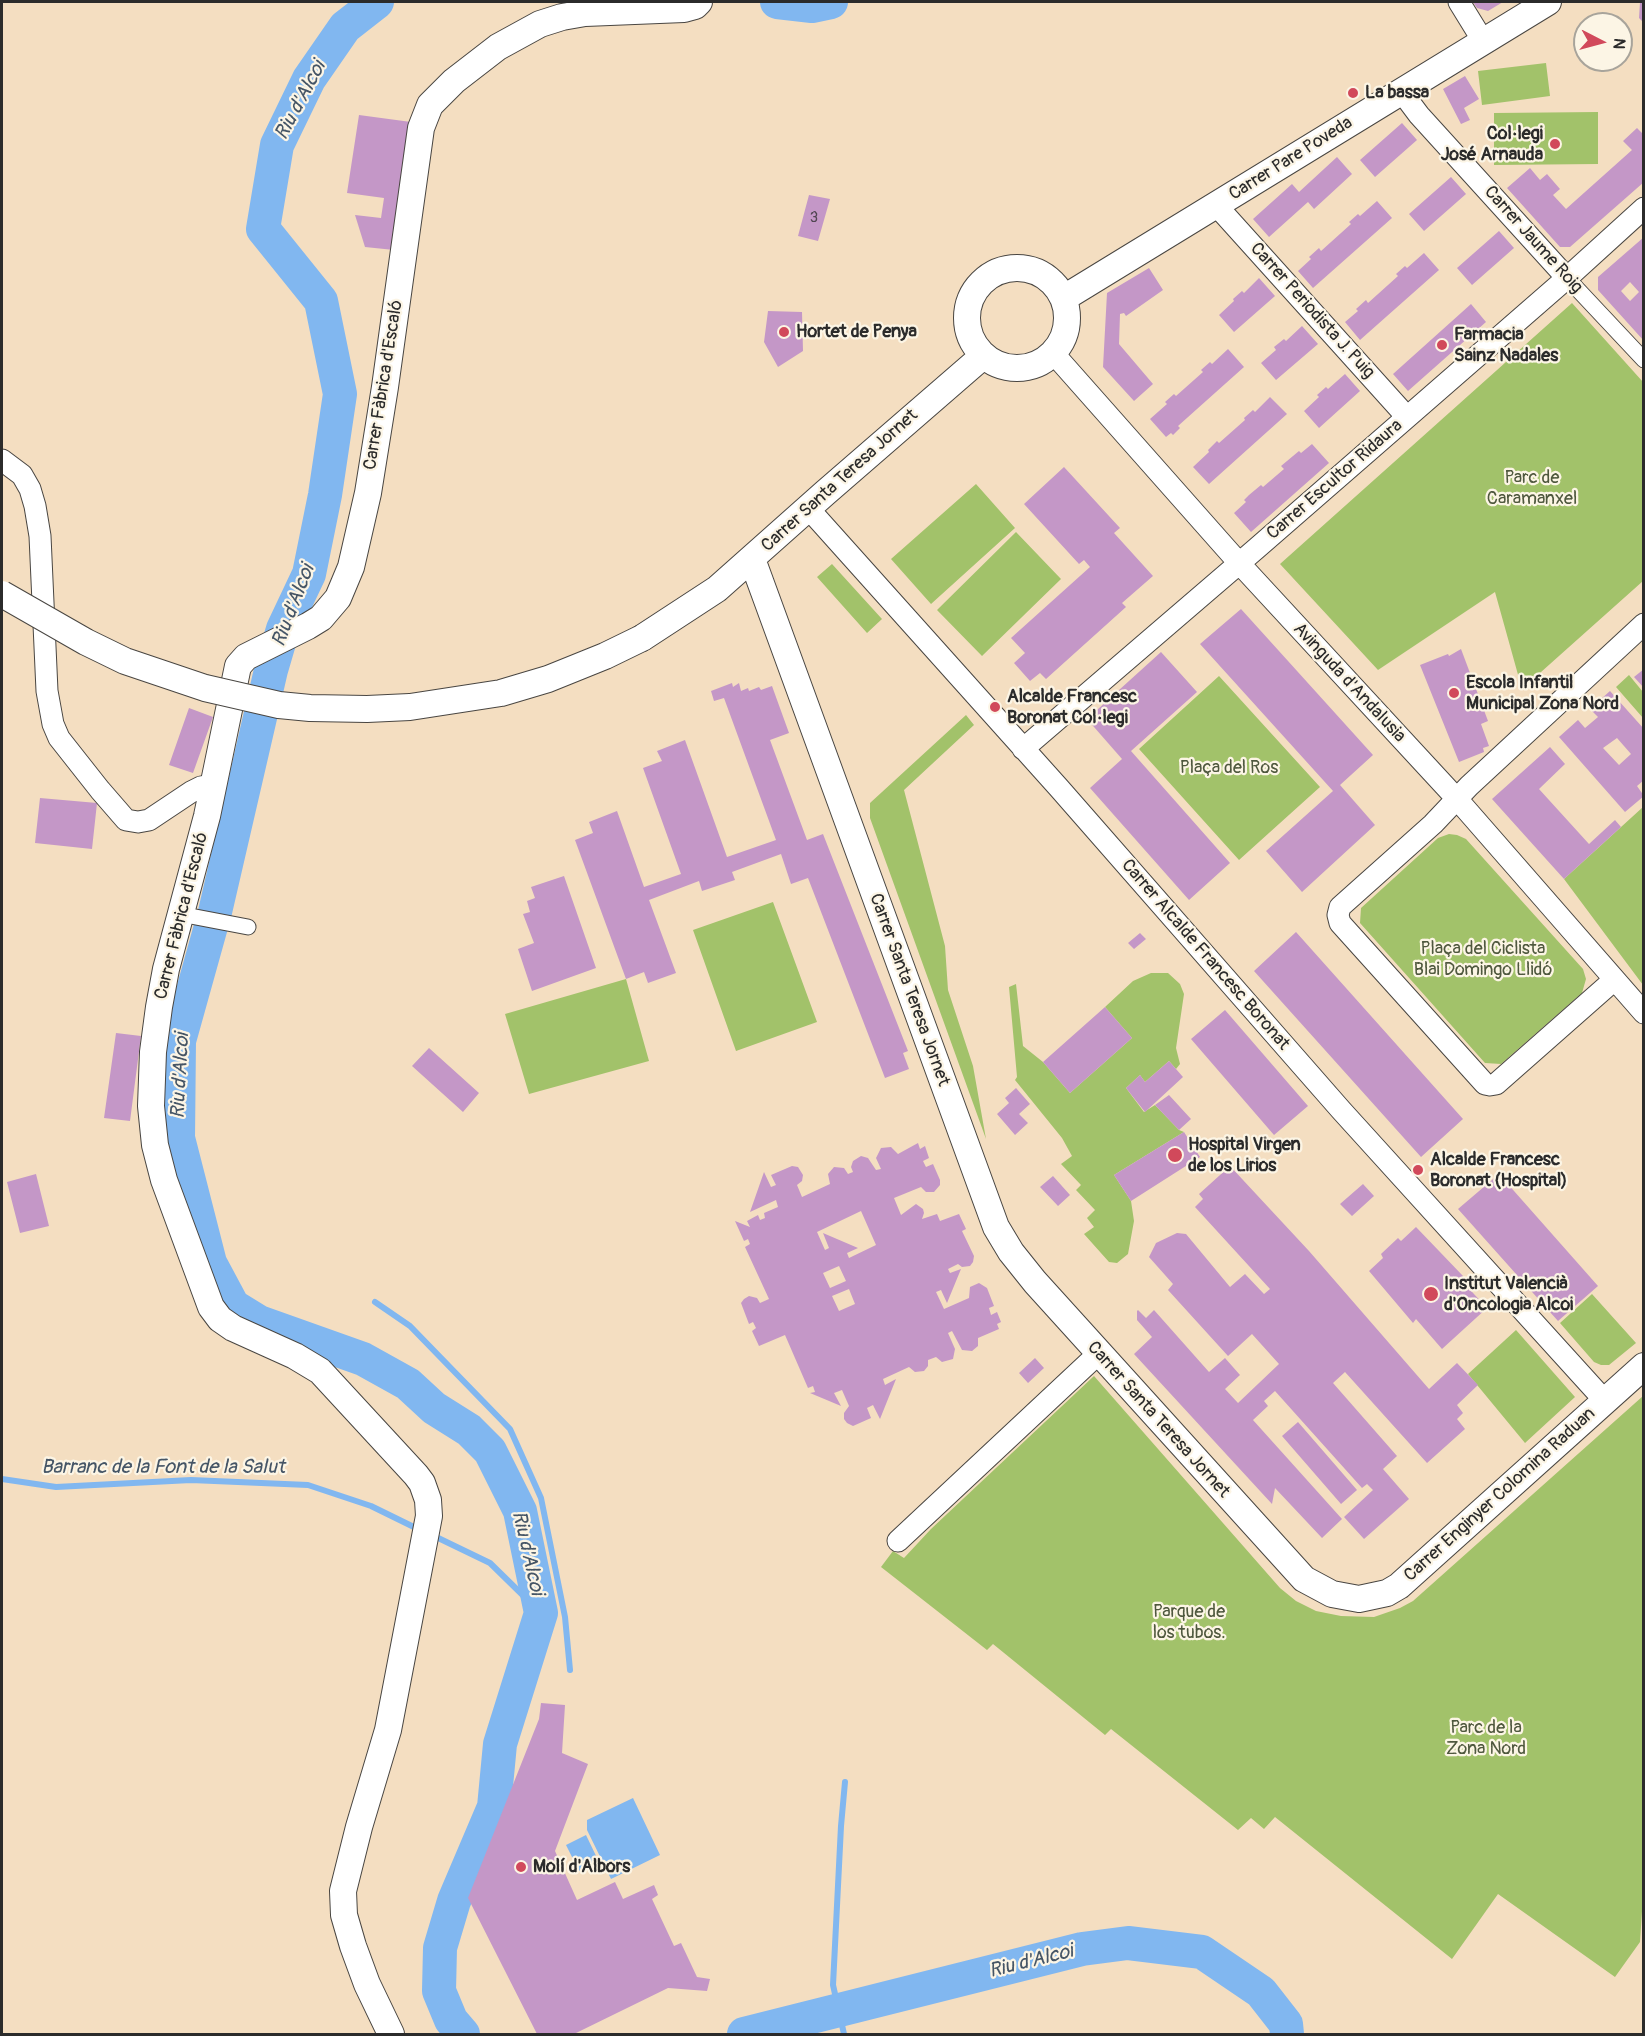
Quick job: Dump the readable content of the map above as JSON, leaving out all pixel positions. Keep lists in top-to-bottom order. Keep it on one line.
{"streets":{"street":["Carrer Pare Poveda","Carrer Jaume Roig","Carrer Periodista J. Puig","Carrer Fàbrica d'Escaló","Carrer Escultor Ridaura","Carrer Santa Teresa Jornet","Avinguda d'Andalusia","Carrer Alcalde Francesc Boronat","Carrer Enginyer Colomina Raduan"]},"crossings":[["Carrer Pare Poveda","Carrer Jaume Roig"],["Carrer Pare Poveda","Carrer Periodista J. Puig"],["Carrer Pare Poveda","Carrer Santa Teresa Jornet"],["Carrer Pare Poveda","Avinguda d'Andalusia"],["Carrer Jaume Roig","Carrer Escultor Ridaura"],["Carrer Periodista J. Puig","Carrer Escultor Ridaura"],["Carrer Escultor Ridaura","Avinguda d'Andalusia"],["Carrer Escultor Ridaura","Carrer Alcalde Francesc Boronat"],["Carrer Santa Teresa Jornet","Avinguda d'Andalusia"],["Carrer Santa Teresa Jornet","Carrer Alcalde Francesc Boronat"],["Carrer Santa Teresa Jornet","Carrer Enginyer Colomina Raduan"],["Carrer Alcalde Francesc Boronat","Carrer Enginyer Colomina Raduan"]],"water":["Riu d'Alcoi","Barranc de la Font de la Salut"],"parks":["Parc de Caramanxel","Plaça del Ros","Plaça del Ciclista Blai Domingo Llidó","Parque de los tubos.","Parc de la Zona Nord"],"places":["La bassa","Col·legi José Arnauda","Hortet de Penya","Farmacia Sainz Nadales","Escola Infantil Municipal Zona Nord","Alcalde Francesc Boronat Col·legi","Hospital Virgen de los Lirios","Alcalde Francesc Boronat (Hospital)","Institut Valencià d'Oncologia Alcoi","Molí d'Albors"],"house_numbers":["3"],"north":"right"}
